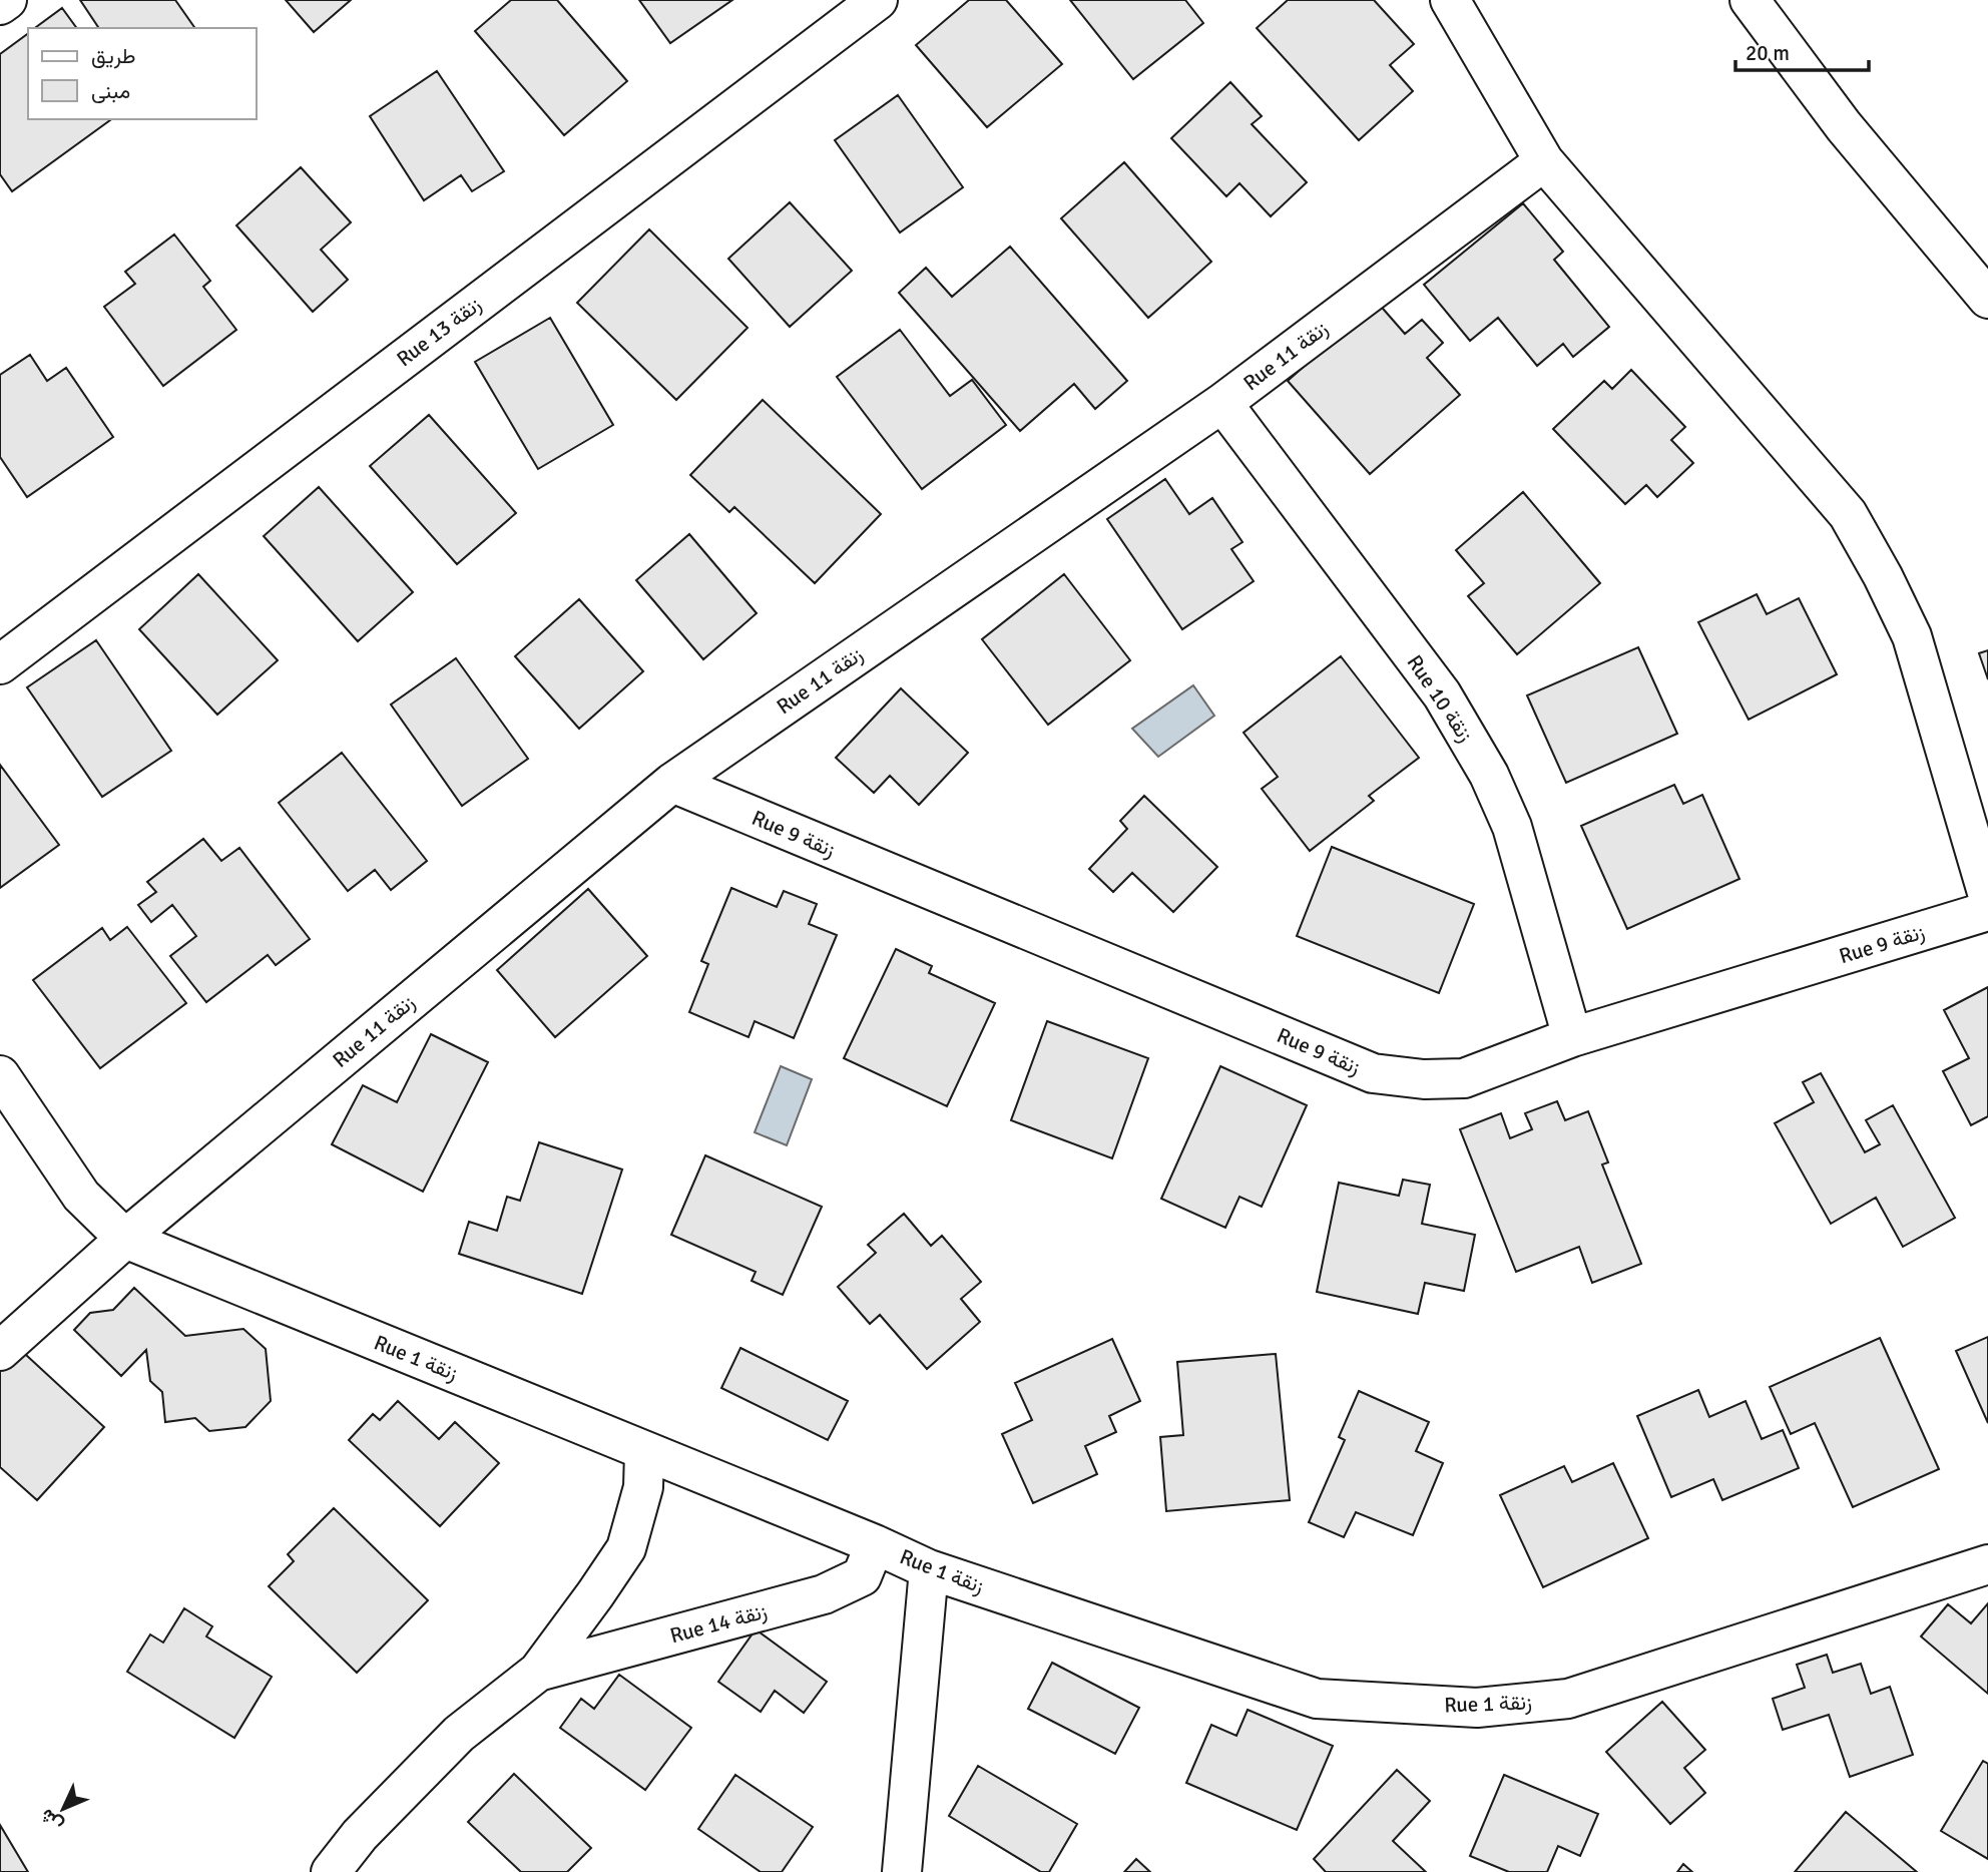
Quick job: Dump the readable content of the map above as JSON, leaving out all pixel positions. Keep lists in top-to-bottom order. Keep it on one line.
{"streets":{"street":["Rue 13 زنقة","Rue 11 زنقة","Rue 10 زنقة","Rue 9 زنقة","Rue 1 زنقة","Rue 14 زنقة"]},"crossings":[["Rue 11 زنقة","Rue 10 زنقة"],["Rue 11 زنقة","Rue 9 زنقة"],["Rue 11 زنقة","Rue 1 زنقة"],["Rue 10 زنقة","Rue 9 زنقة"],["Rue 1 زنقة","Rue 14 زنقة"]],"legend":["طريق","مبنى"],"scale_bar":"20 m","north":"bottom left"}
